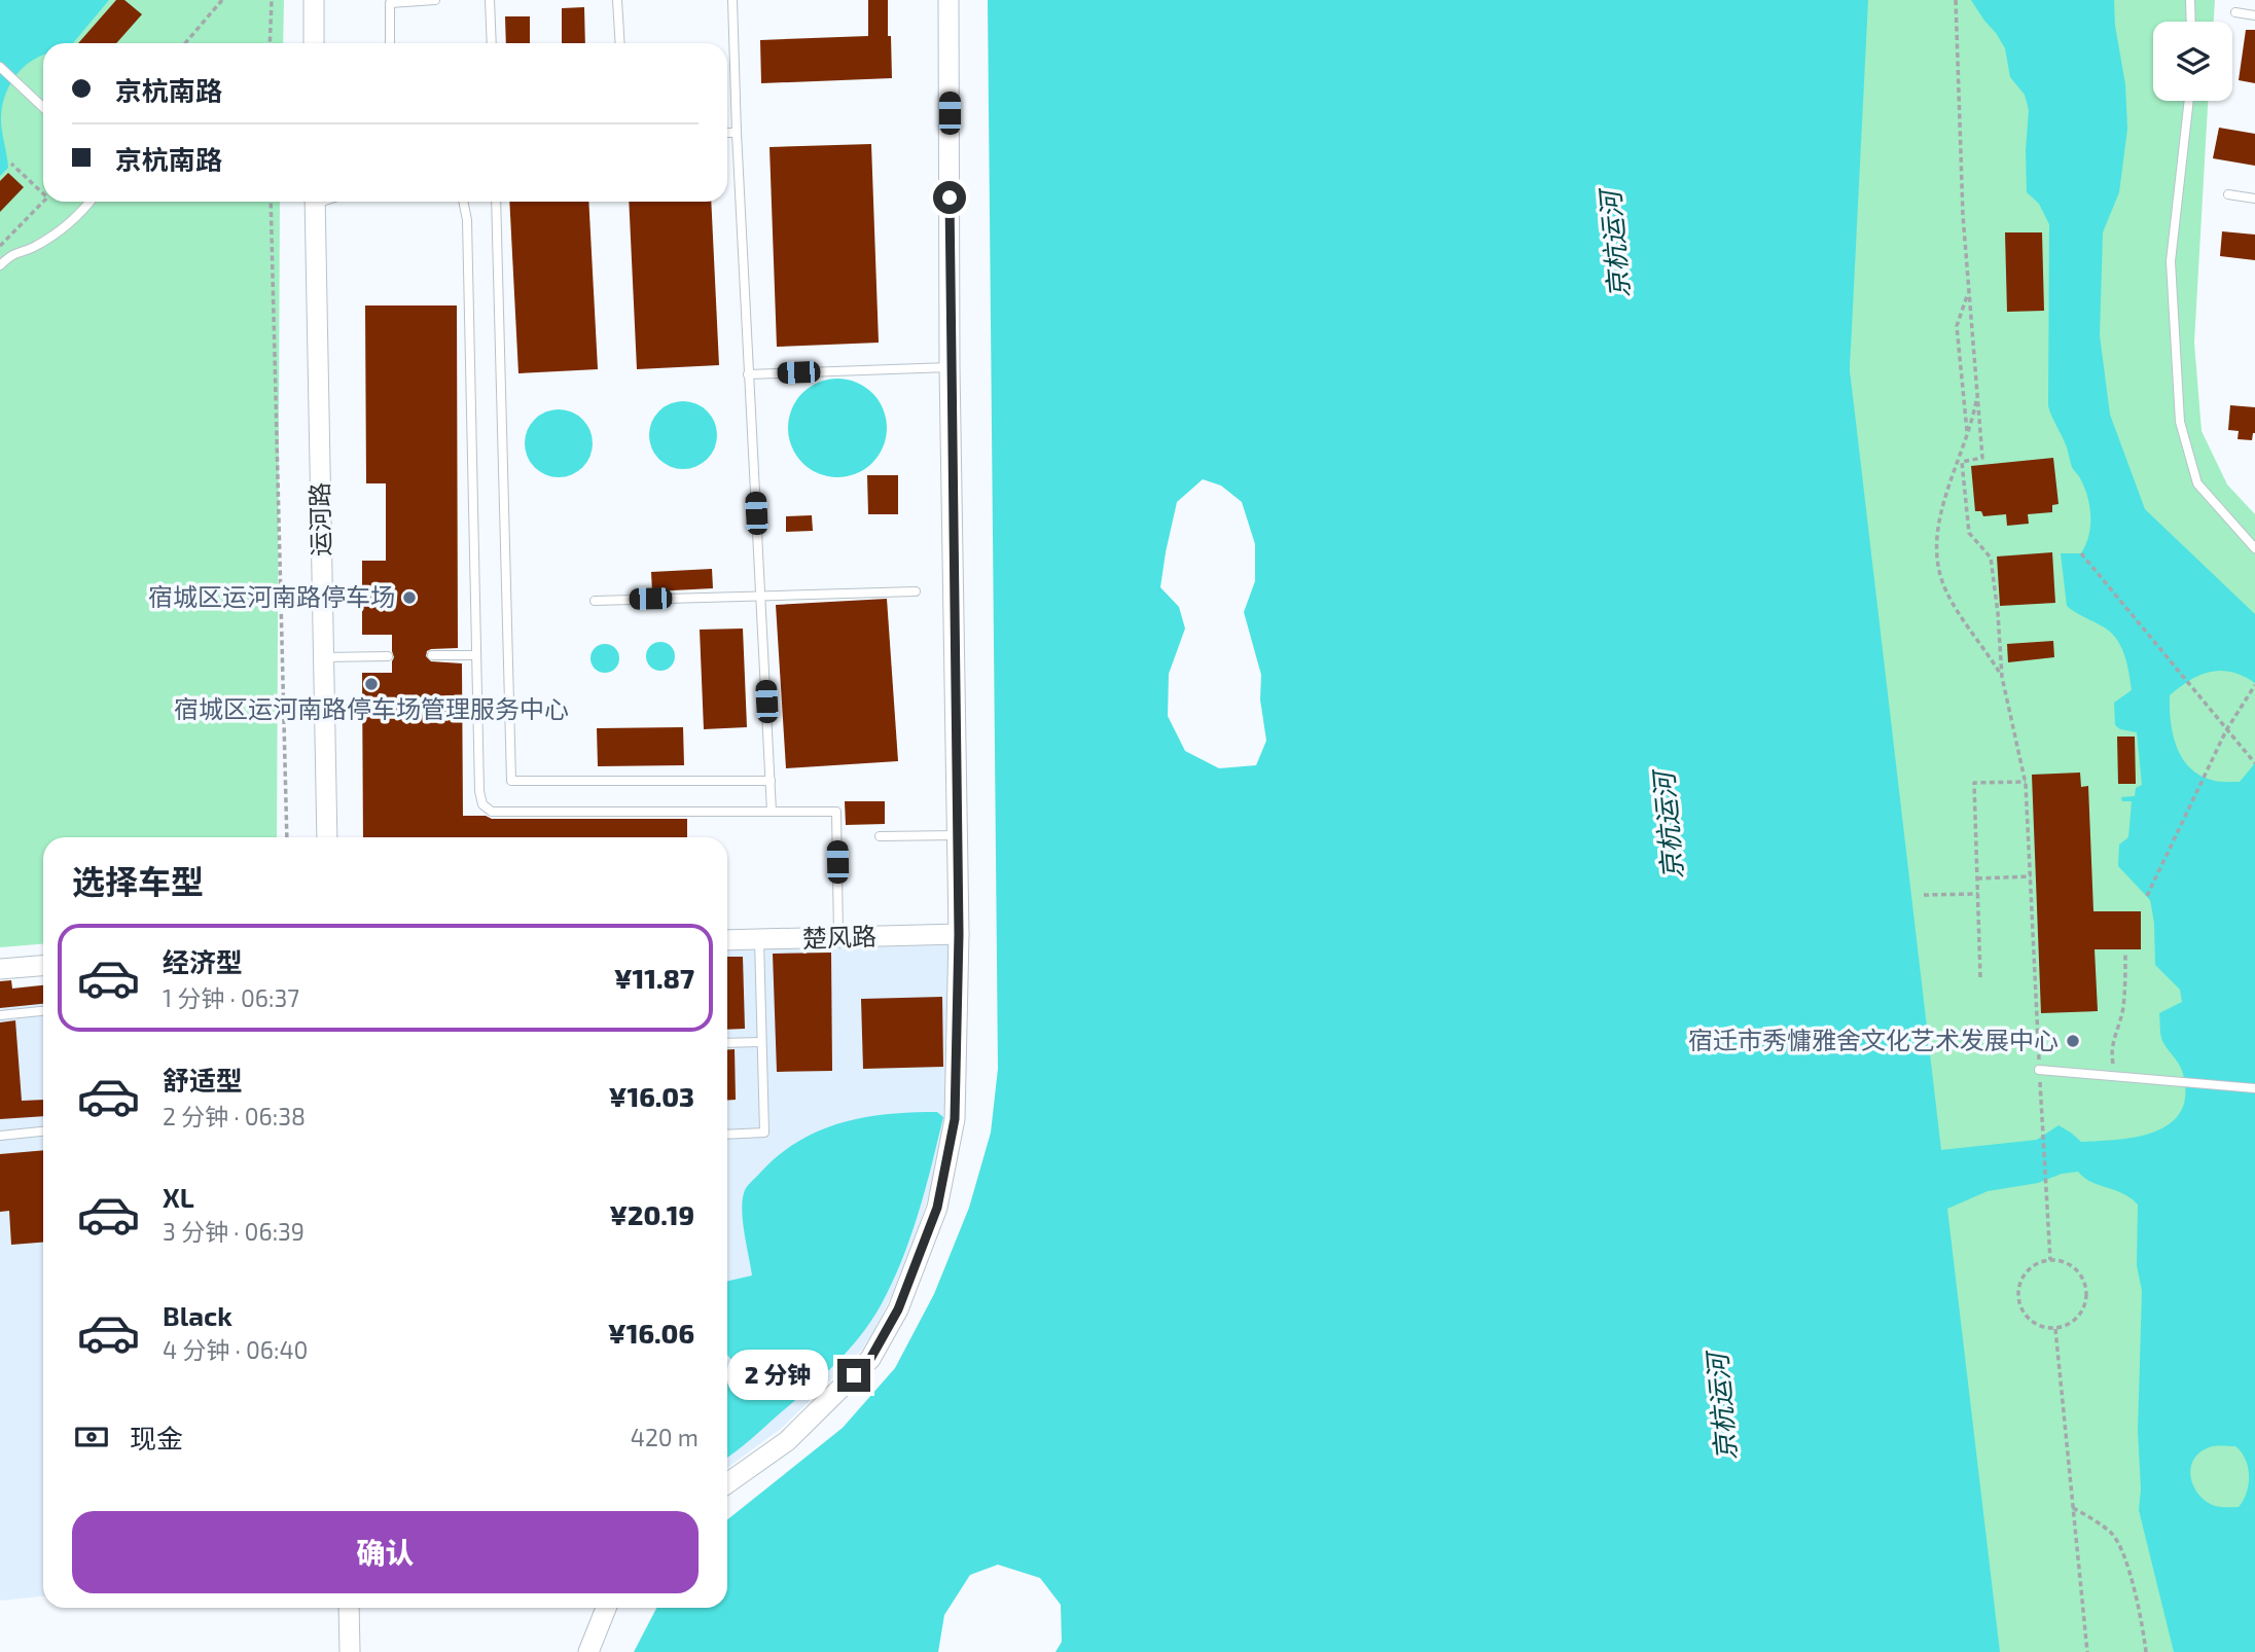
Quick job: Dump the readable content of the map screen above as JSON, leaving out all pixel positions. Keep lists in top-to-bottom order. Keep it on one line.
{"streets":{"street":["运河路","楚风路"]},"water":["京杭运河"],"places":["宿城区运河南路停车场","宿城区运河南路停车场管理服务中心","宿迁市秀慵雅舍文化艺术发展中心"],"page":{"banner":["京杭南路","京杭南路"],"heading":"选择车型","list":[{"name":"经济型","note":"1 分钟 · 06:37","value":"¥11.87"},{"name":"舒适型","note":"2 分钟 · 06:38","value":"¥16.03"},{"name":"XL","note":"3 分钟 · 06:39","value":"¥20.19"},{"name":"Black","note":"4 分钟 · 06:40","value":"¥16.06"}],"bubble":"2 分钟","pay":["现金","420 m"],"buttons":"确认"}}
